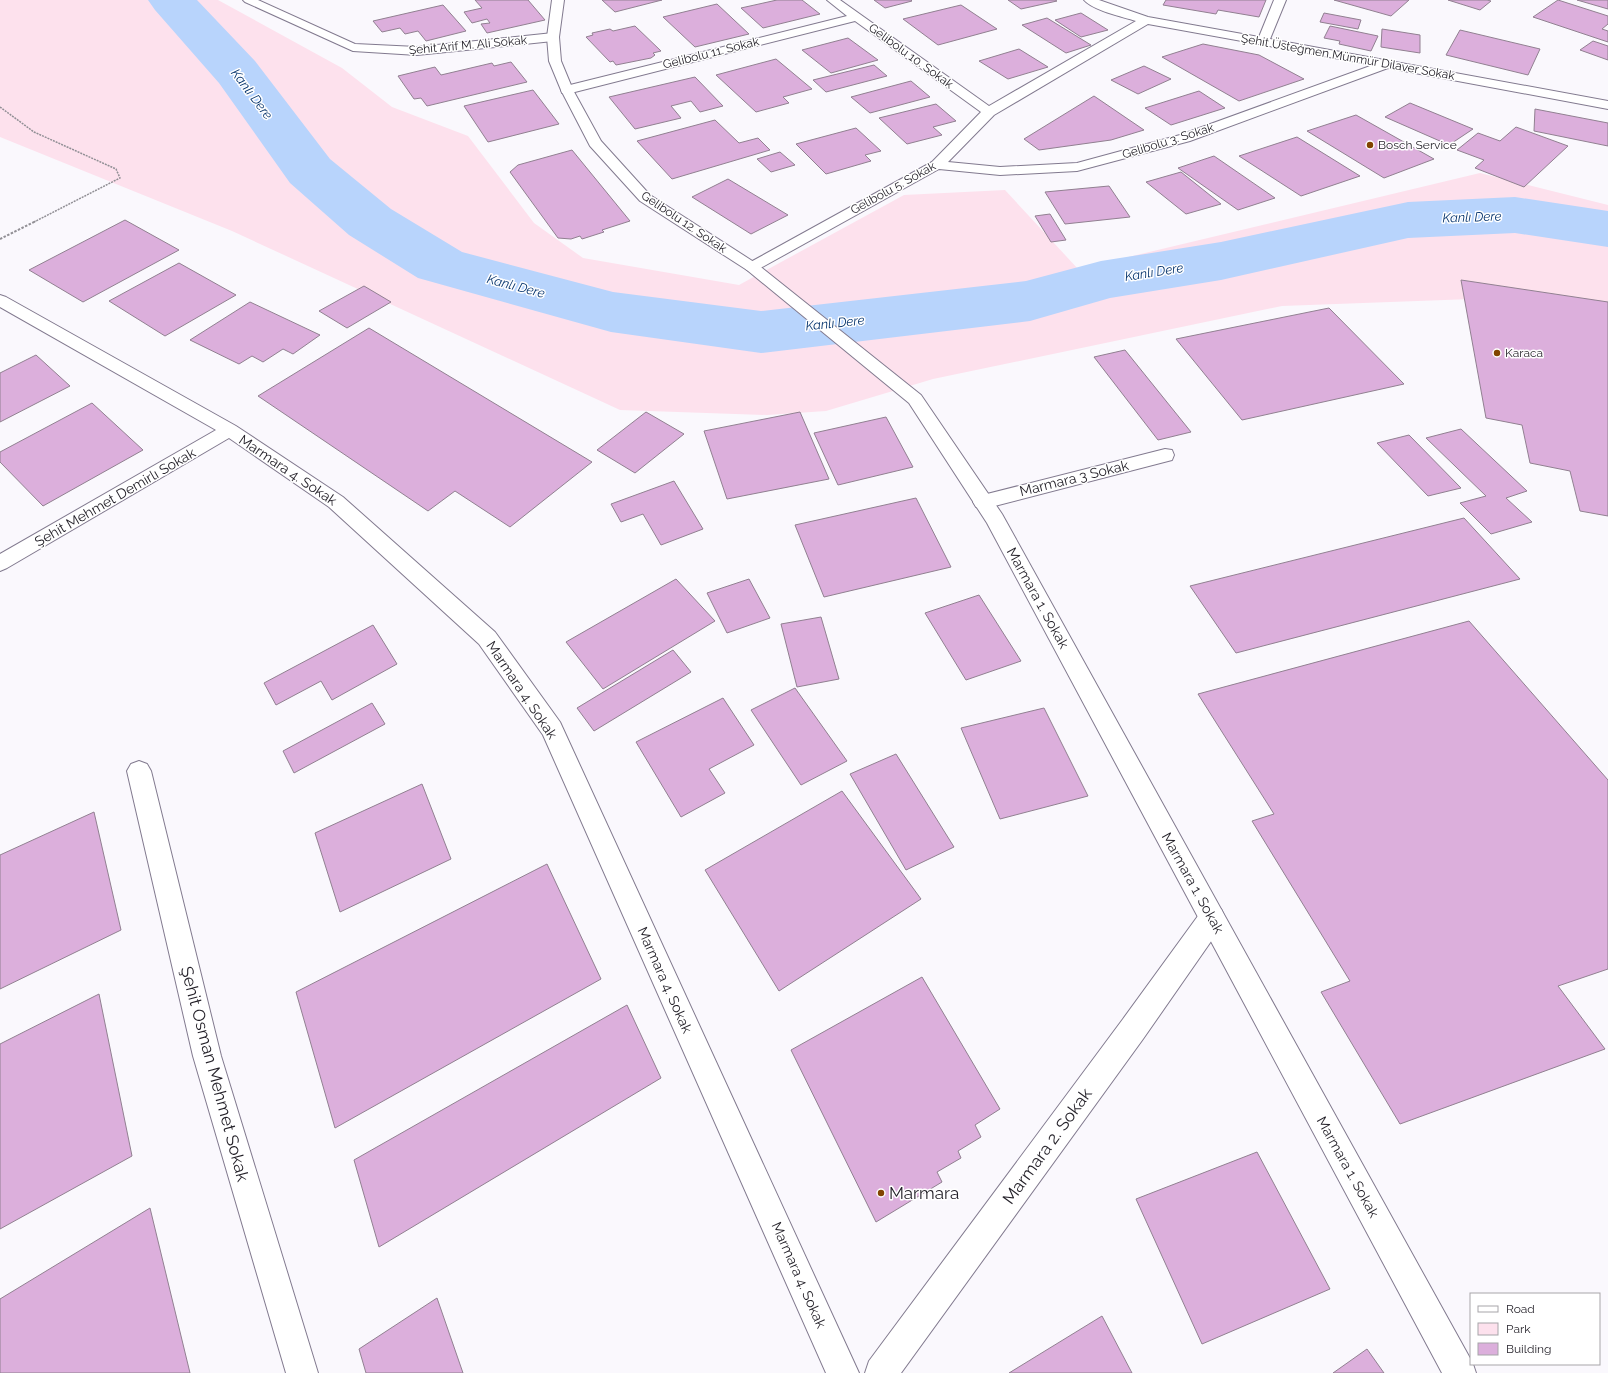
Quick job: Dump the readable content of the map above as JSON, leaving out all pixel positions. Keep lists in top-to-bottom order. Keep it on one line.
{"streets":{"street":["Şehit Arif M. Ali Sokak","Gelibolu 11. Sokak","Gelibolu 10. Sokak","Şehit Üsteğmen Münmür Dilaver Sokak","Gelibolu 3. Sokak","Gelibolu 5. Sokak","Gelibolu 12. Sokak","Marmara 4. Sokak","Marmara 3 Sokak","Şehit Mehmet Demirlı Sokak","Marmara 1. Sokak","Şehit Osman Mehmet Sokak","Marmara 2. Sokak"]},"crossings":[["Şehit Arif M. Ali Sokak","Gelibolu 12. Sokak"],["Gelibolu 11. Sokak","Gelibolu 10. Sokak"],["Gelibolu 11. Sokak","Gelibolu 12. Sokak"],["Gelibolu 10. Sokak","Gelibolu 5. Sokak"],["Şehit Üsteğmen Münmür Dilaver Sokak","Gelibolu 3. Sokak"],["Şehit Üsteğmen Münmür Dilaver Sokak","Gelibolu 5. Sokak"],["Gelibolu 3. Sokak","Gelibolu 5. Sokak"],["Gelibolu 5. Sokak","Gelibolu 12. Sokak"],["Gelibolu 12. Sokak","Marmara 1. Sokak"],["Marmara 4. Sokak","Şehit Mehmet Demirlı Sokak"],["Marmara 3 Sokak","Marmara 1. Sokak"],["Marmara 1. Sokak","Marmara 2. Sokak"]],"water":["Kanlı Dere"],"places":["Bosch Service","Karaca","Marmara"],"legend":["Road","Park","Building"]}
